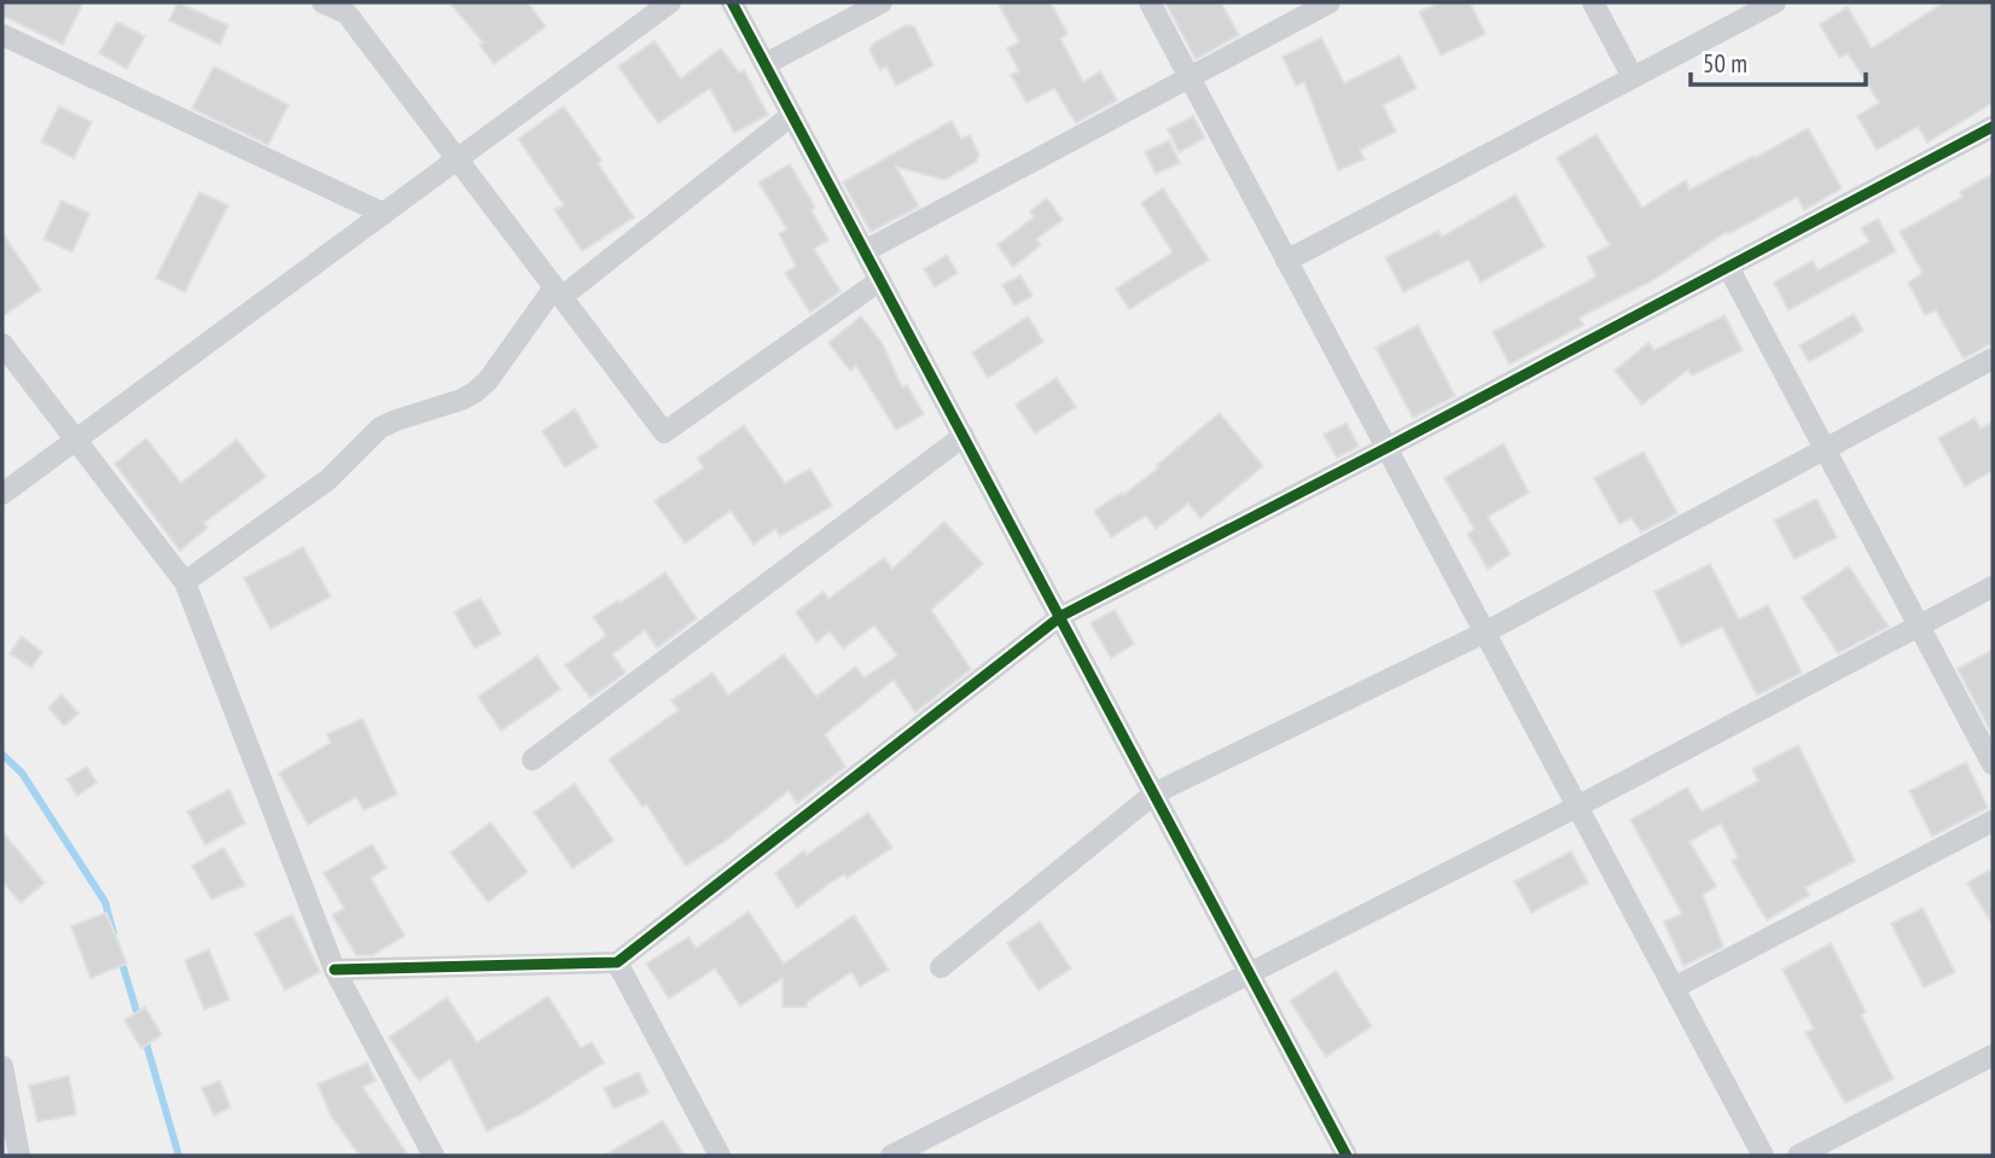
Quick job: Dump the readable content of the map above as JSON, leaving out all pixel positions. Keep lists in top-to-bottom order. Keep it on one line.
{"scale_bar":"50 m"}
